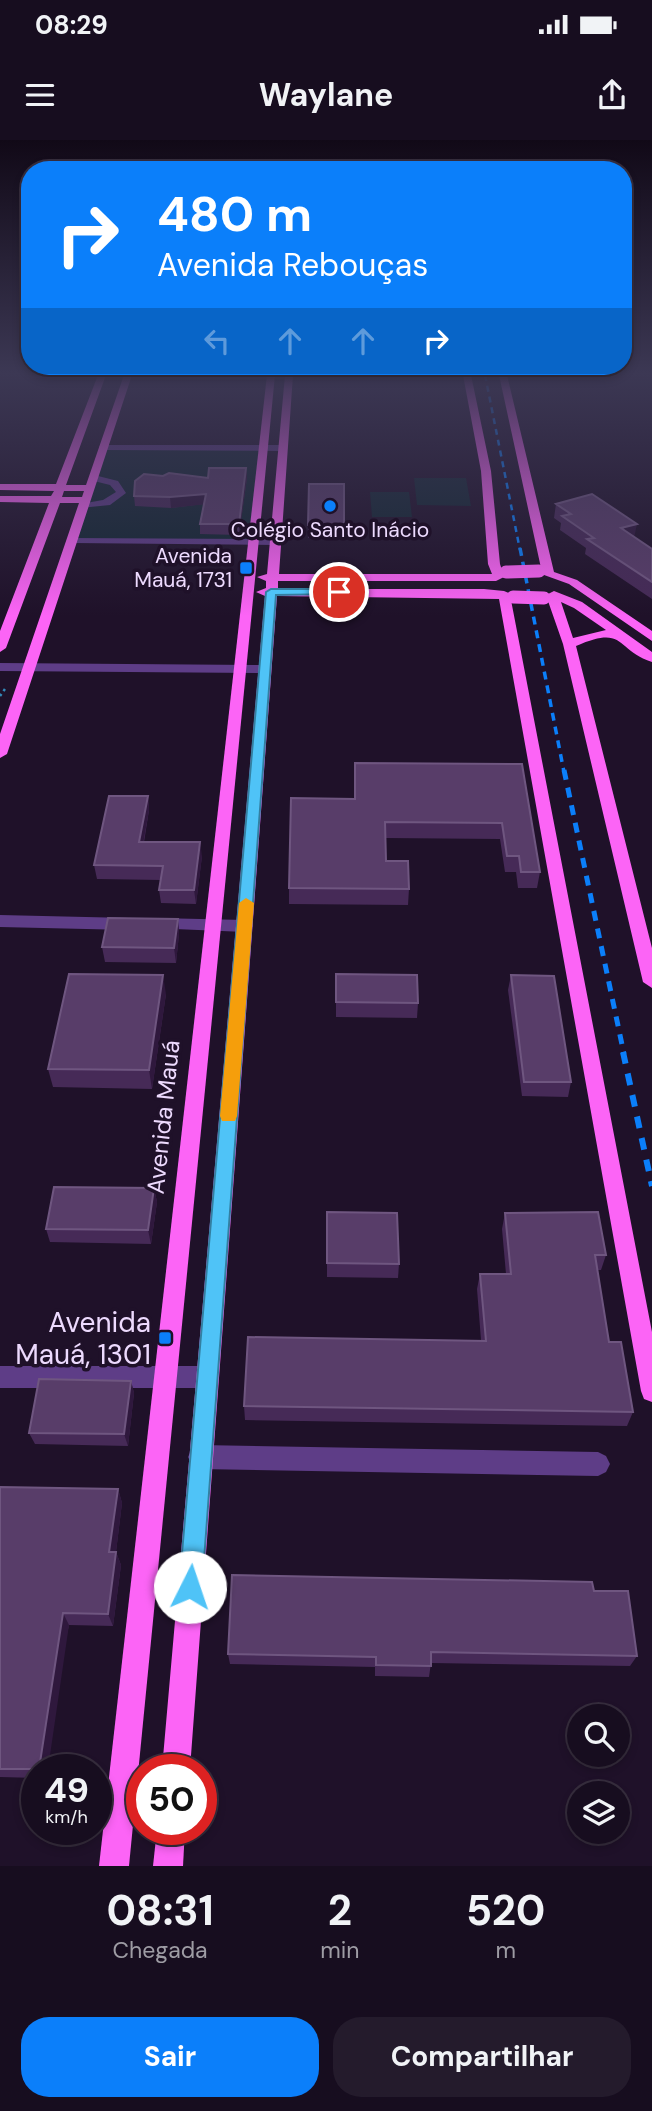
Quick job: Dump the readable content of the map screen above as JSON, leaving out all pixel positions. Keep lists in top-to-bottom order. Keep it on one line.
{"streets":{"main road":["Avenida Mauá"]},"places":{"other":["Colégio Santo Inácio"],"transit":["Avenida Mauá, 1731","Avenida Mauá, 1301"]},"page":{"status":"08:29","header":"Waylane","turn":["480 m","Avenida Rebouças"],"speed":"49 km/h","limit":"50","eta":["08:31","Chegada","2","min","520","m"],"buttons":["Sair","Compartilhar"]}}
